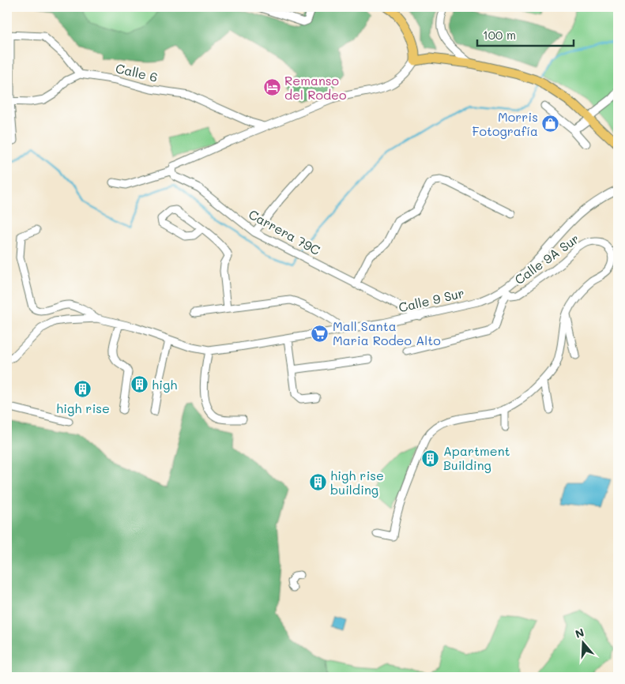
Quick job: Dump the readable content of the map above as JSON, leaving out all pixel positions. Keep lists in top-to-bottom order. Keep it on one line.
{"streets":{"street":["Calle 6","Carrera 79C","Calle 9A Sur","Calle 9 Sur"]},"crossings":[["Carrera 79C","Calle 9 Sur"],["Calle 9A Sur","Calle 9 Sur"]],"places":{"hotel":["Remanso del Rodeo"],"shop":["Morris Fotografía"],"supermarket":["Mall Santa Maria Rodeo Alto"],"building":["high","high rise","Apartment Building","high rise building"]},"scale_bar":"100 m","north":"top"}
